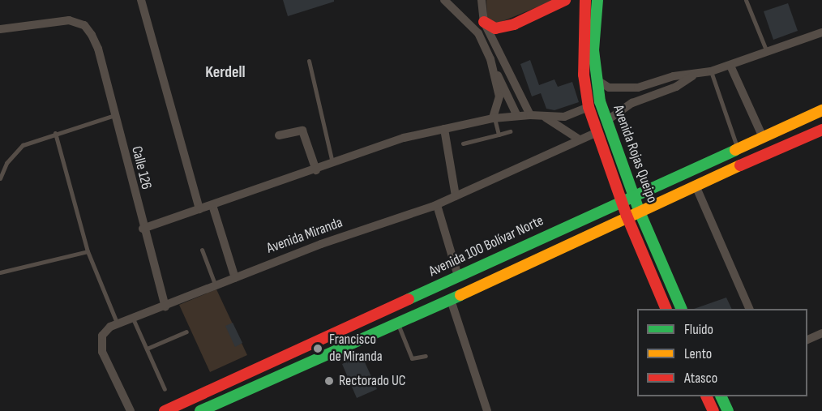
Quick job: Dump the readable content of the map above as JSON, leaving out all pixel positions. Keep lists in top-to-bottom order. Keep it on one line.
{"streets":{"main road":["Avenida Rojas Queipo","Avenida 100 Bolívar Norte"],"street":["Calle 126","Avenida Miranda"]},"crossings":[["Avenida Rojas Queipo","Avenida Miranda"],["Avenida Rojas Queipo","Avenida 100 Bolívar Norte"],["Calle 126","Avenida Miranda"]],"districts":["Kerdell"],"places":["Francisco de Miranda","Rectorado UC"],"legend":["Fluido","Lento","Atasco"]}
